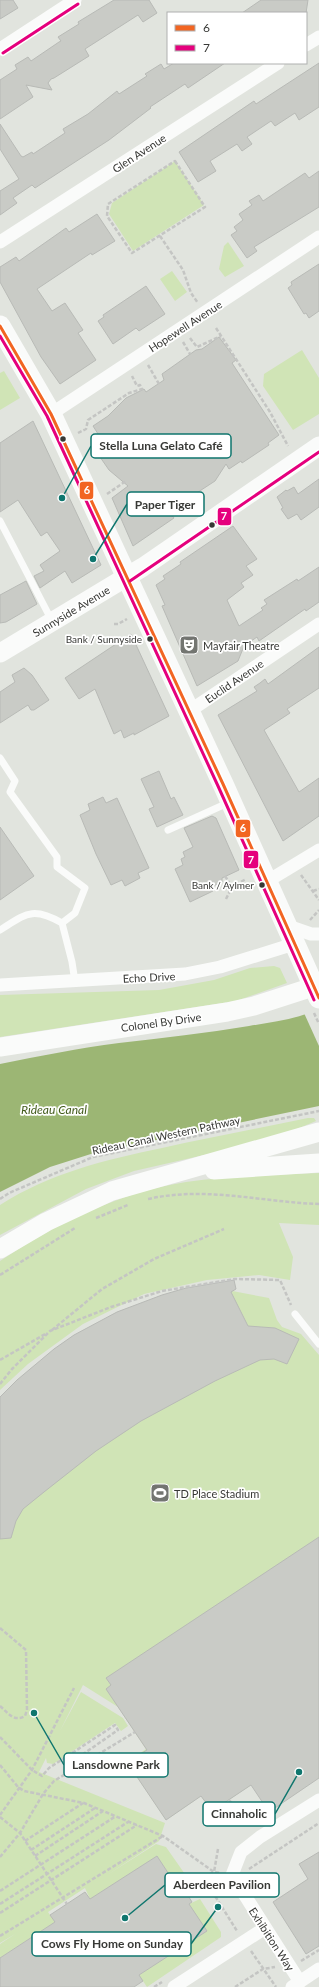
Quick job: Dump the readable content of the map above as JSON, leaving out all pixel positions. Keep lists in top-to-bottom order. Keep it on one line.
{"streets":{"main road":["Sunnyside Avenue","Colonel By Drive"],"street":["Glen Avenue","Hopewell Avenue","Euclid Avenue","Echo Drive","Exhibition Way"],"path":["Rideau Canal Western Pathway"]},"water":["Rideau Canal"],"places":{"other":["Stella Luna Gelato Café","Paper Tiger","Bank / Sunnyside","Bank / Aylmer","Lansdowne Park","Cinnaholic","Cows Fly Home on Sunday","Aberdeen Pavilion"],"theatre":["Mayfair Theatre"],"sports":["TD Place Stadium"]},"lines":["transit line 7","transit line 6"],"legend":["6","7"]}
